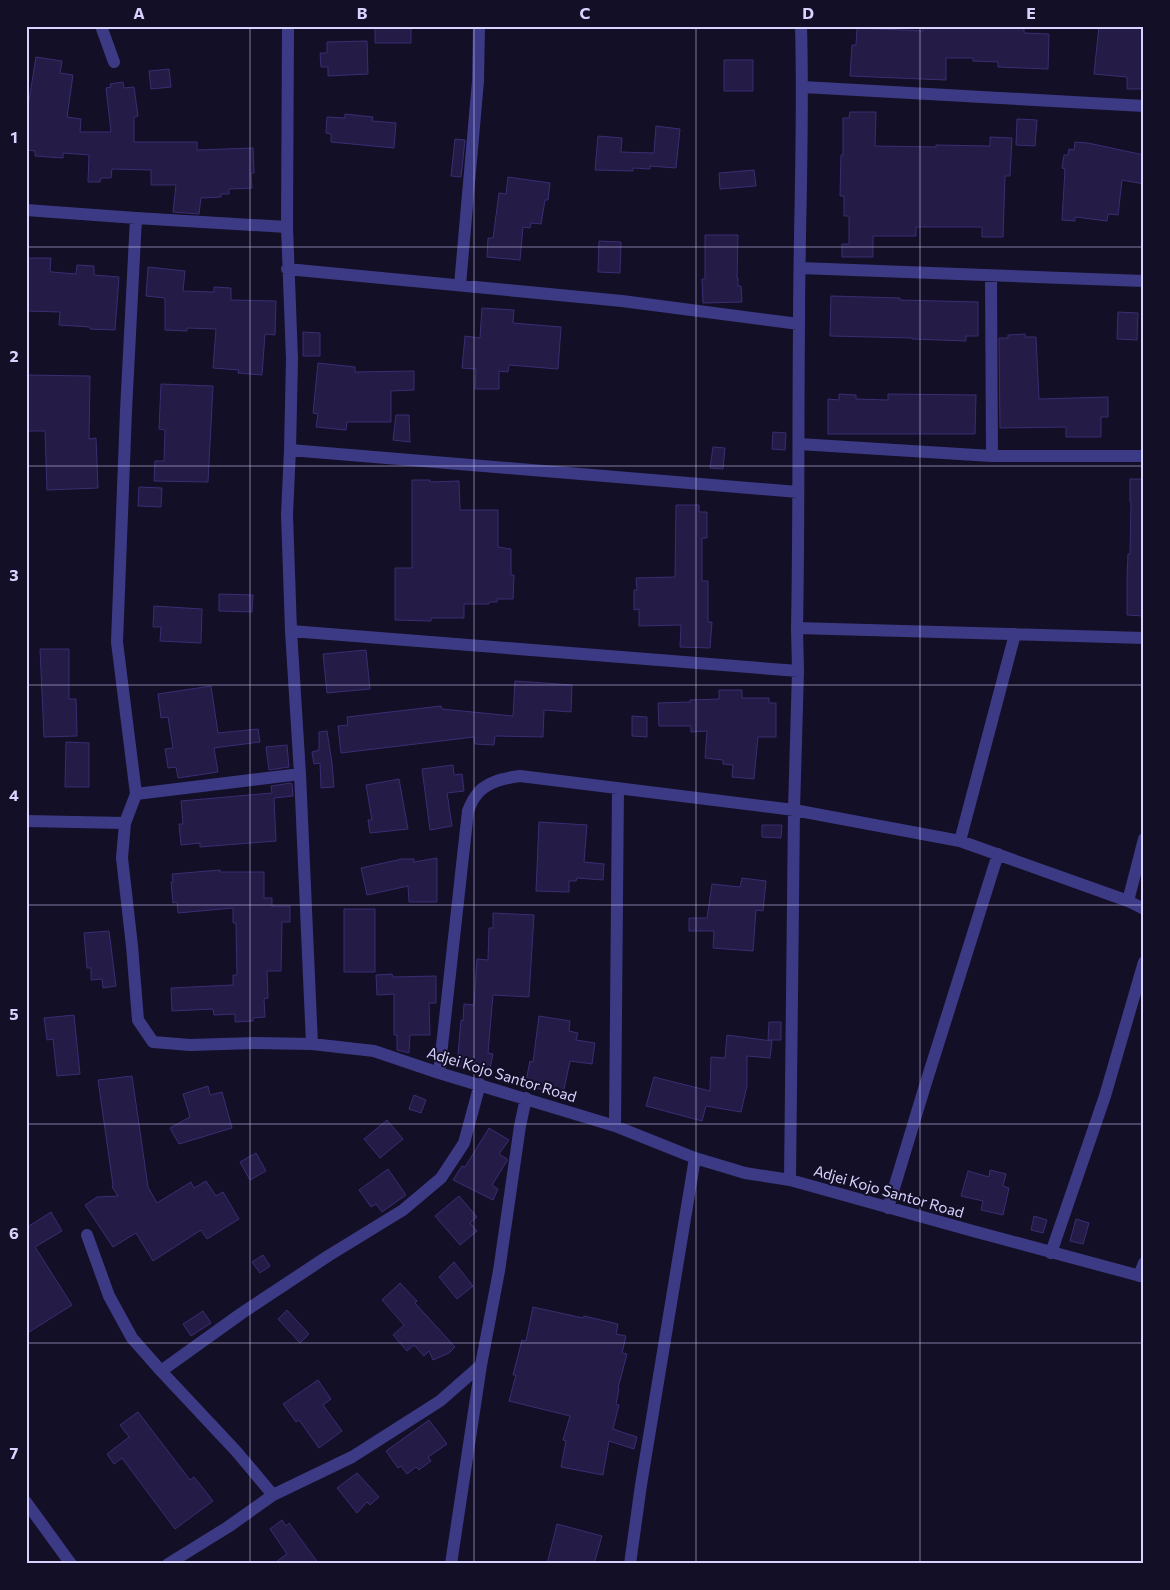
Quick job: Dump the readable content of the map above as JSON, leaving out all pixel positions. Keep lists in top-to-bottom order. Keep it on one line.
{"streets":{"street":["Adjei Kojo Santor Road"]},"grid":{"columns":["A","B","C","D","E"],"rows":["1","2","3","4","5","6","7"]}}
